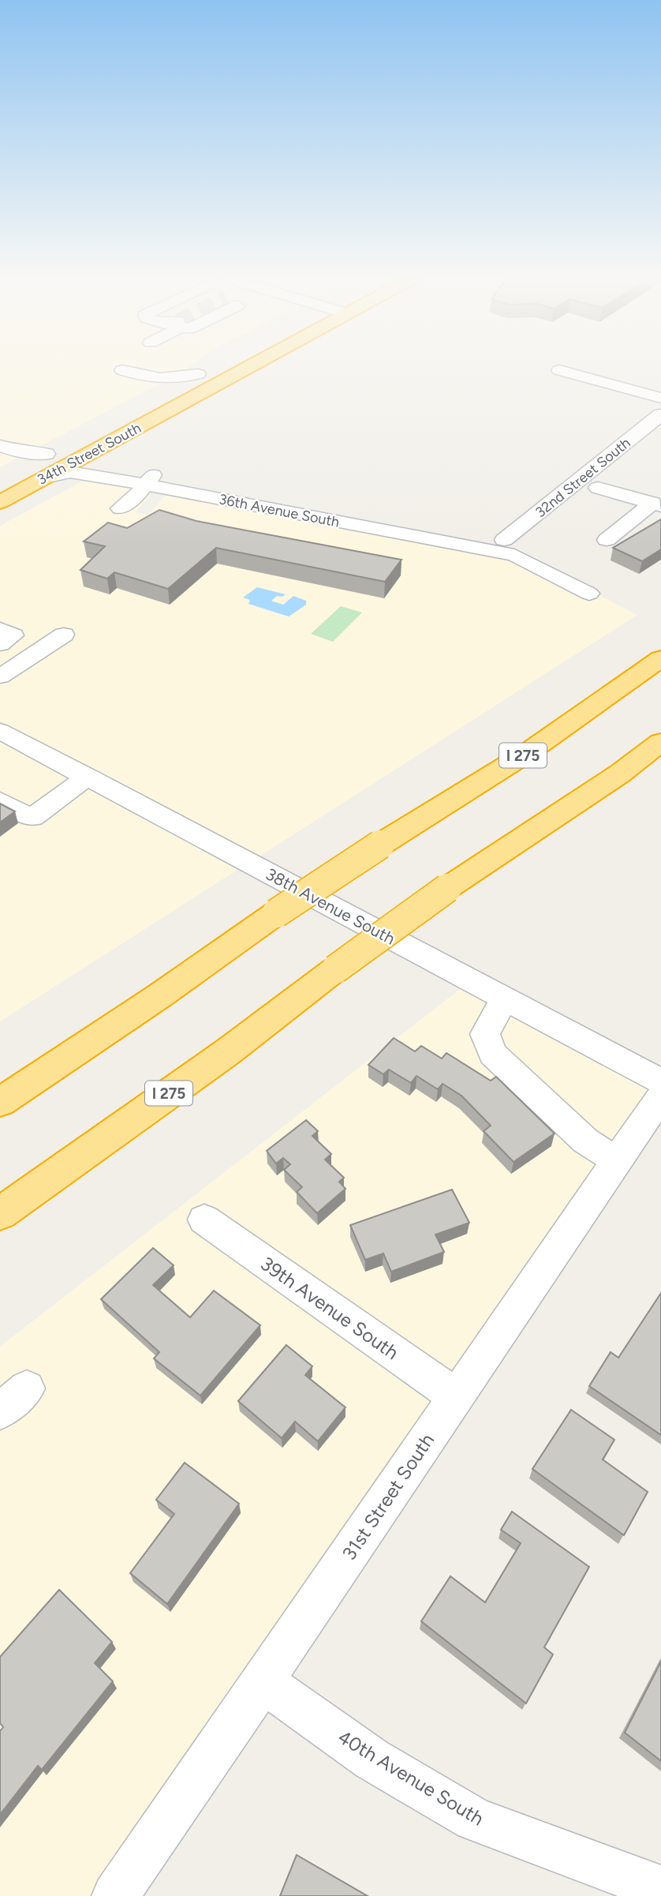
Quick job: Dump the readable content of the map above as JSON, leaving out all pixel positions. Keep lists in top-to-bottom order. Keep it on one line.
{"streets":{"highway":["34th Street South","I 275"],"street":["32nd Street South","36th Avenue South","38th Avenue South","39th Avenue South","31st Street South","40th Avenue South"]},"crossings":[["34th Street South","36th Avenue South"],["32nd Street South","36th Avenue South"],["39th Avenue South","31st Street South"],["31st Street South","40th Avenue South"]]}
